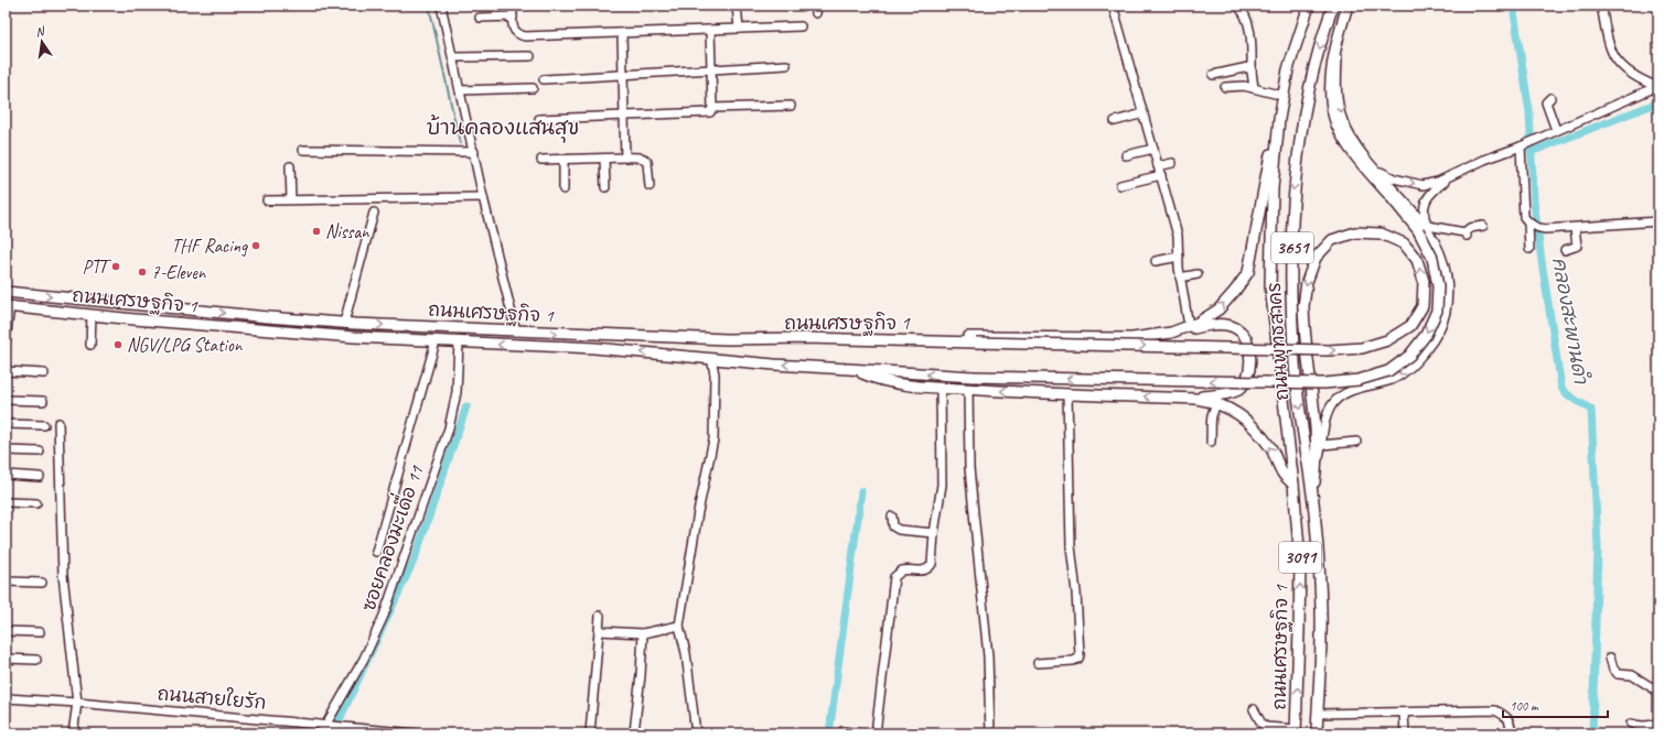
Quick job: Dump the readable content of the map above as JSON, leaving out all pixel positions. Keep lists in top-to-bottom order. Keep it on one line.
{"streets":{"main road":["3651","ถนนเศรษฐกิจ 1","ถนนพุทธสาคร","3091"],"street":["ซอยคลองมะเดื่อ 11","ถนนสายใยรัก"]},"crossings":[["ถนนเศรษฐกิจ 1","ถนนพุทธสาคร"],["ถนนเศรษฐกิจ 1","ซอยคลองมะเดื่อ 11"],["ถนนเศรษฐกิจ 1","3091"],["ถนนพุทธสาคร","3091"],["ซอยคลองมะเดื่อ 11","ถนนสายใยรัก"]],"districts":["บ้านคลองแสนสุข"],"water":["คลองสะพานดำ"],"places":["Nissan","THF Racing","PTT","7-Eleven","NGV/LPG Station"],"scale_bar":"100 m","north":"top"}
